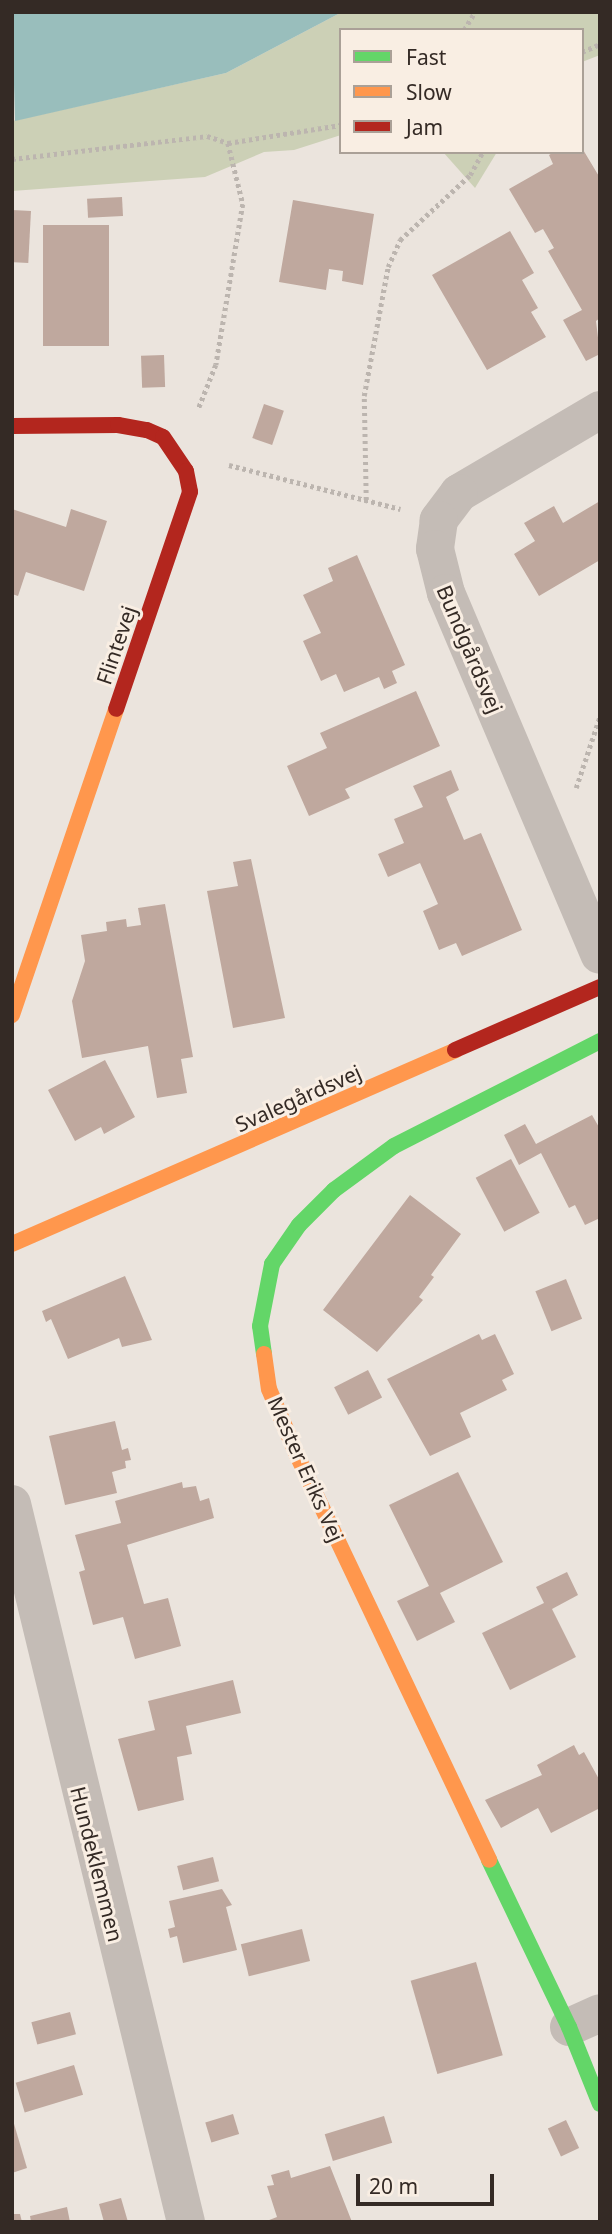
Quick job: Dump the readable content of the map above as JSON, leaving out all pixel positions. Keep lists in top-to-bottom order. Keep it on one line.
{"streets":{"street":["Flintevej","Bundgårdsvej","Svalegårdsvej","Mester Eriks Vej","Hundeklemmen"]},"legend":["Fast","Slow","Jam"],"scale_bar":"20 m"}
